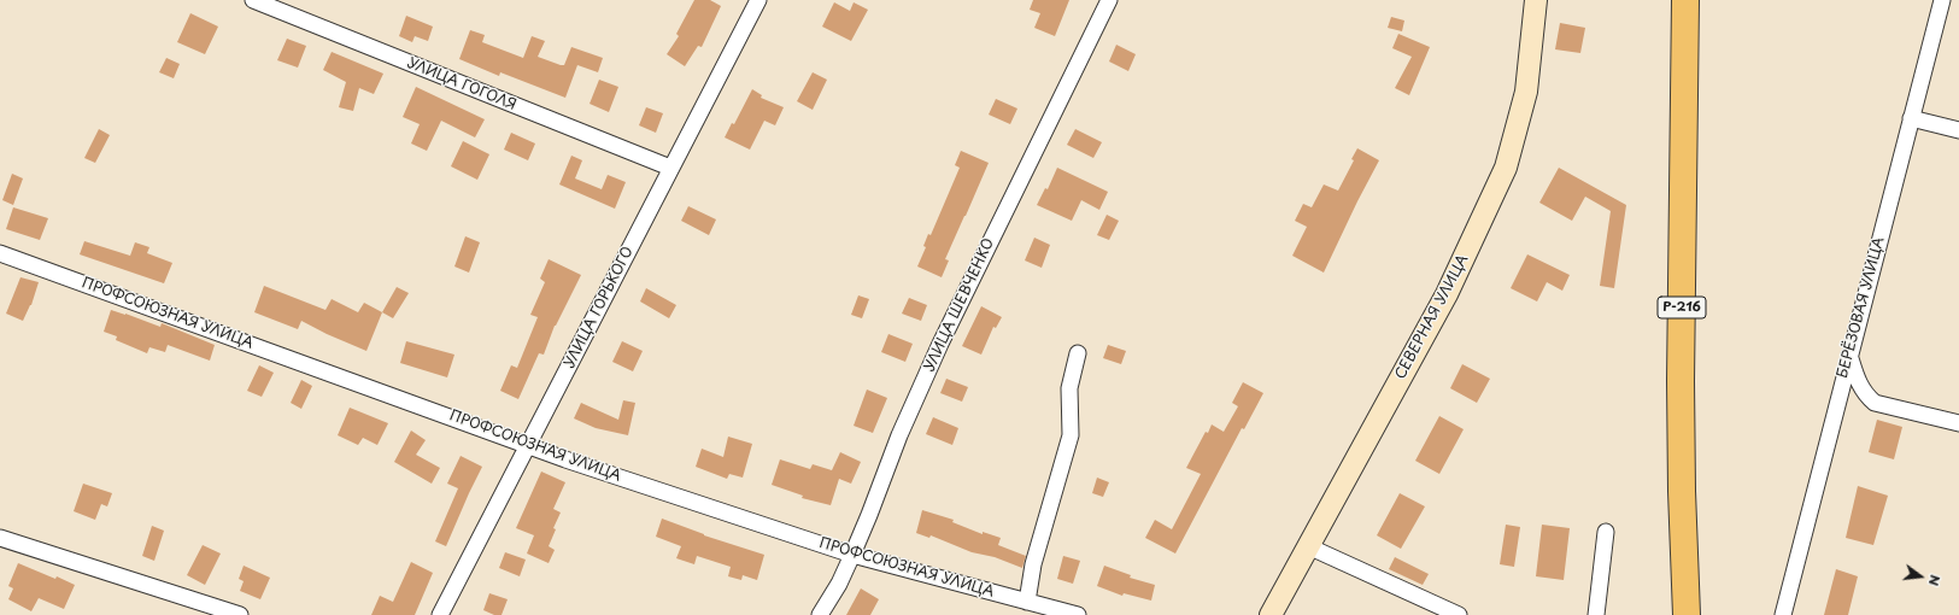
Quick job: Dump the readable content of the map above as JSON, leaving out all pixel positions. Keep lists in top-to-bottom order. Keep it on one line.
{"streets":{"highway":["Р-216"],"street":["УЛИЦА ГОГОЛЯ","УЛИЦА ШЕВЧЕНКО","УЛИЦА ГОРЬКОГО","БЕРЁЗОВАЯ УЛИЦА","ПРОФСОЮЗНАЯ УЛИЦА","СЕВЕРНАЯ УЛИЦА"]},"crossings":[["УЛИЦА ГОГОЛЯ","УЛИЦА ГОРЬКОГО"],["УЛИЦА ШЕВЧЕНКО","ПРОФСОЮЗНАЯ УЛИЦА"],["УЛИЦА ГОРЬКОГО","ПРОФСОЮЗНАЯ УЛИЦА"]],"north":"right"}
